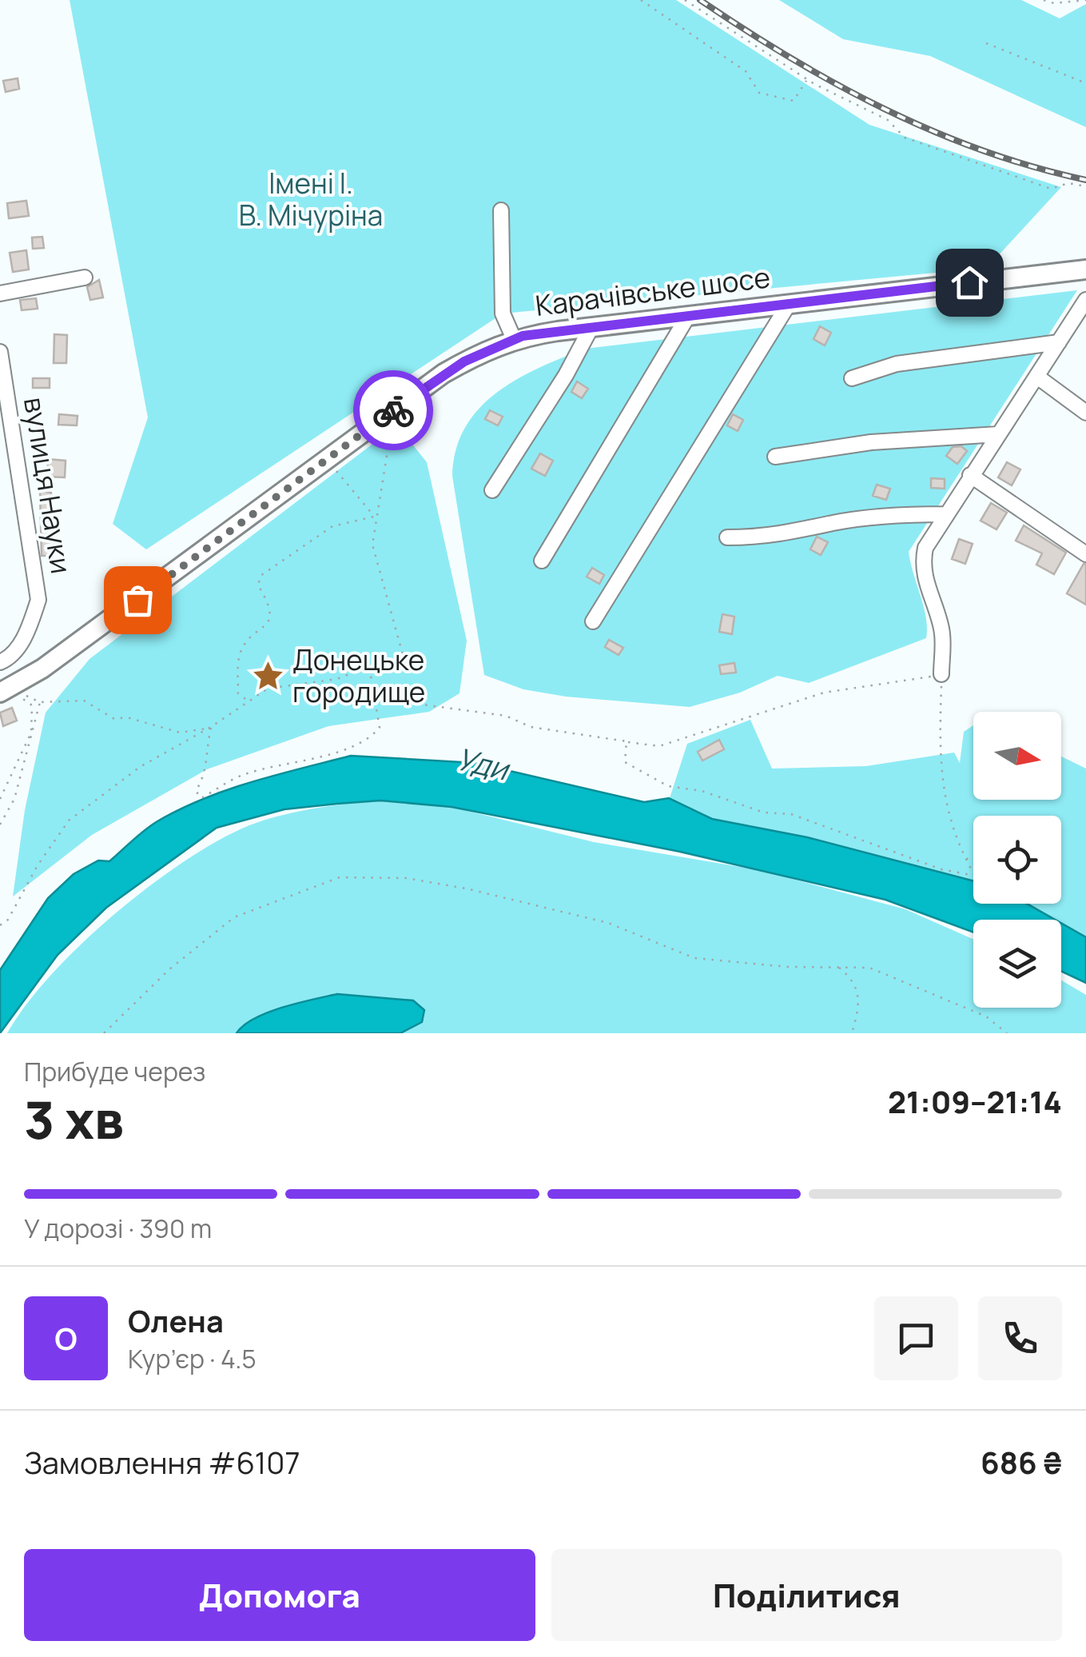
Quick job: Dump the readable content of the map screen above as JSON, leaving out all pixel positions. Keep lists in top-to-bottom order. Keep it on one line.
{"streets":{"main road":["Карачівське шосе"],"street":["вулиця Науки"]},"water":["Уди"],"parks":["Імені І. В. Мічуріна"],"places":{"place":["Донецьке городище"]},"north":"right","page":{"heading":["3 хв","Прибуде через","21:09–21:14"],"panel":["Олена","Кур’єр · 4.5","Замовлення #6107","686 ₴"],"bar":"У дорозі · 390 m","round":"О","buttons":["Допомога","Поділитися"]}}
